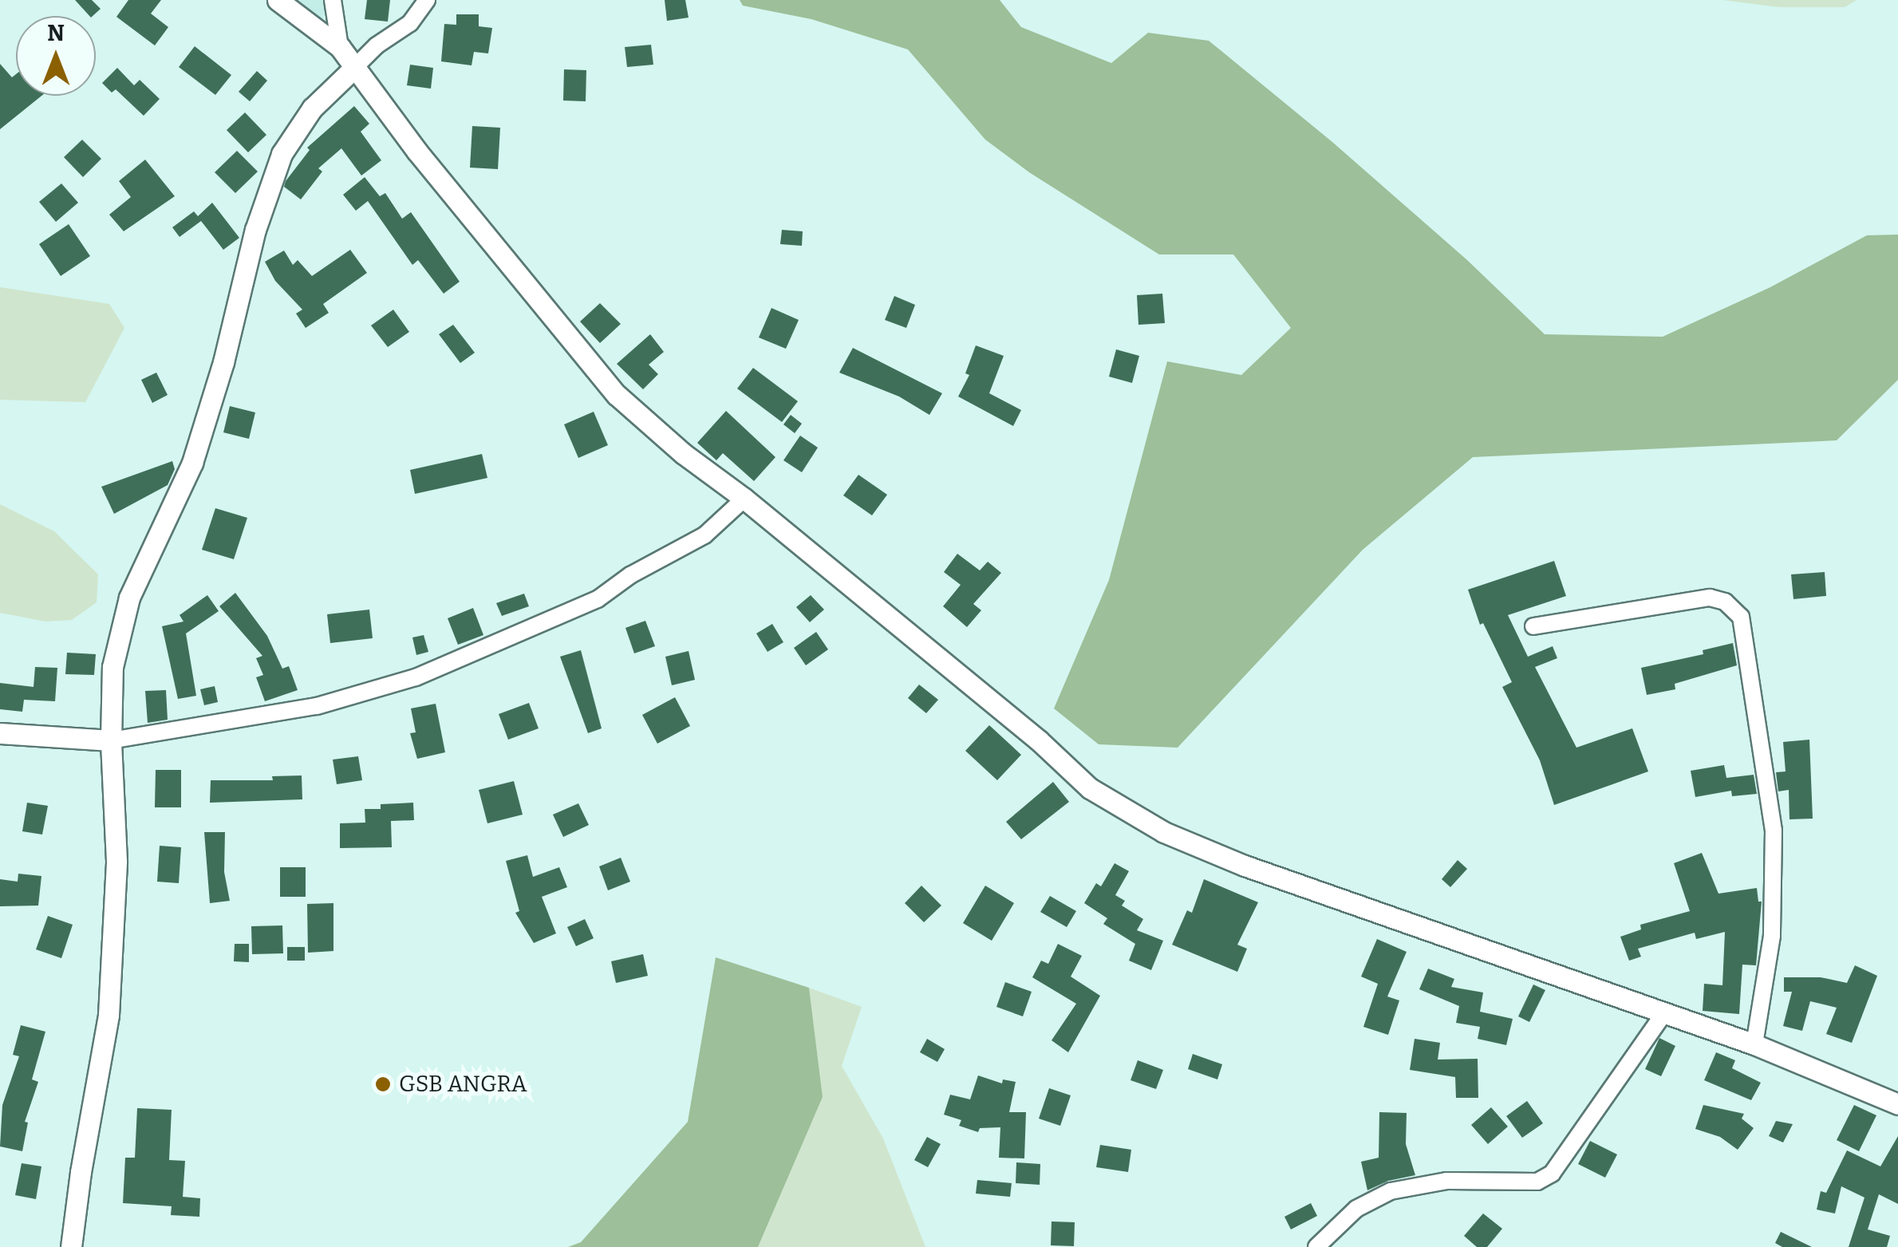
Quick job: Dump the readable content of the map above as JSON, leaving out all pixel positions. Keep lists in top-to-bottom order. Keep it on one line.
{"places":["GSB ANGRA"],"north":"top"}
